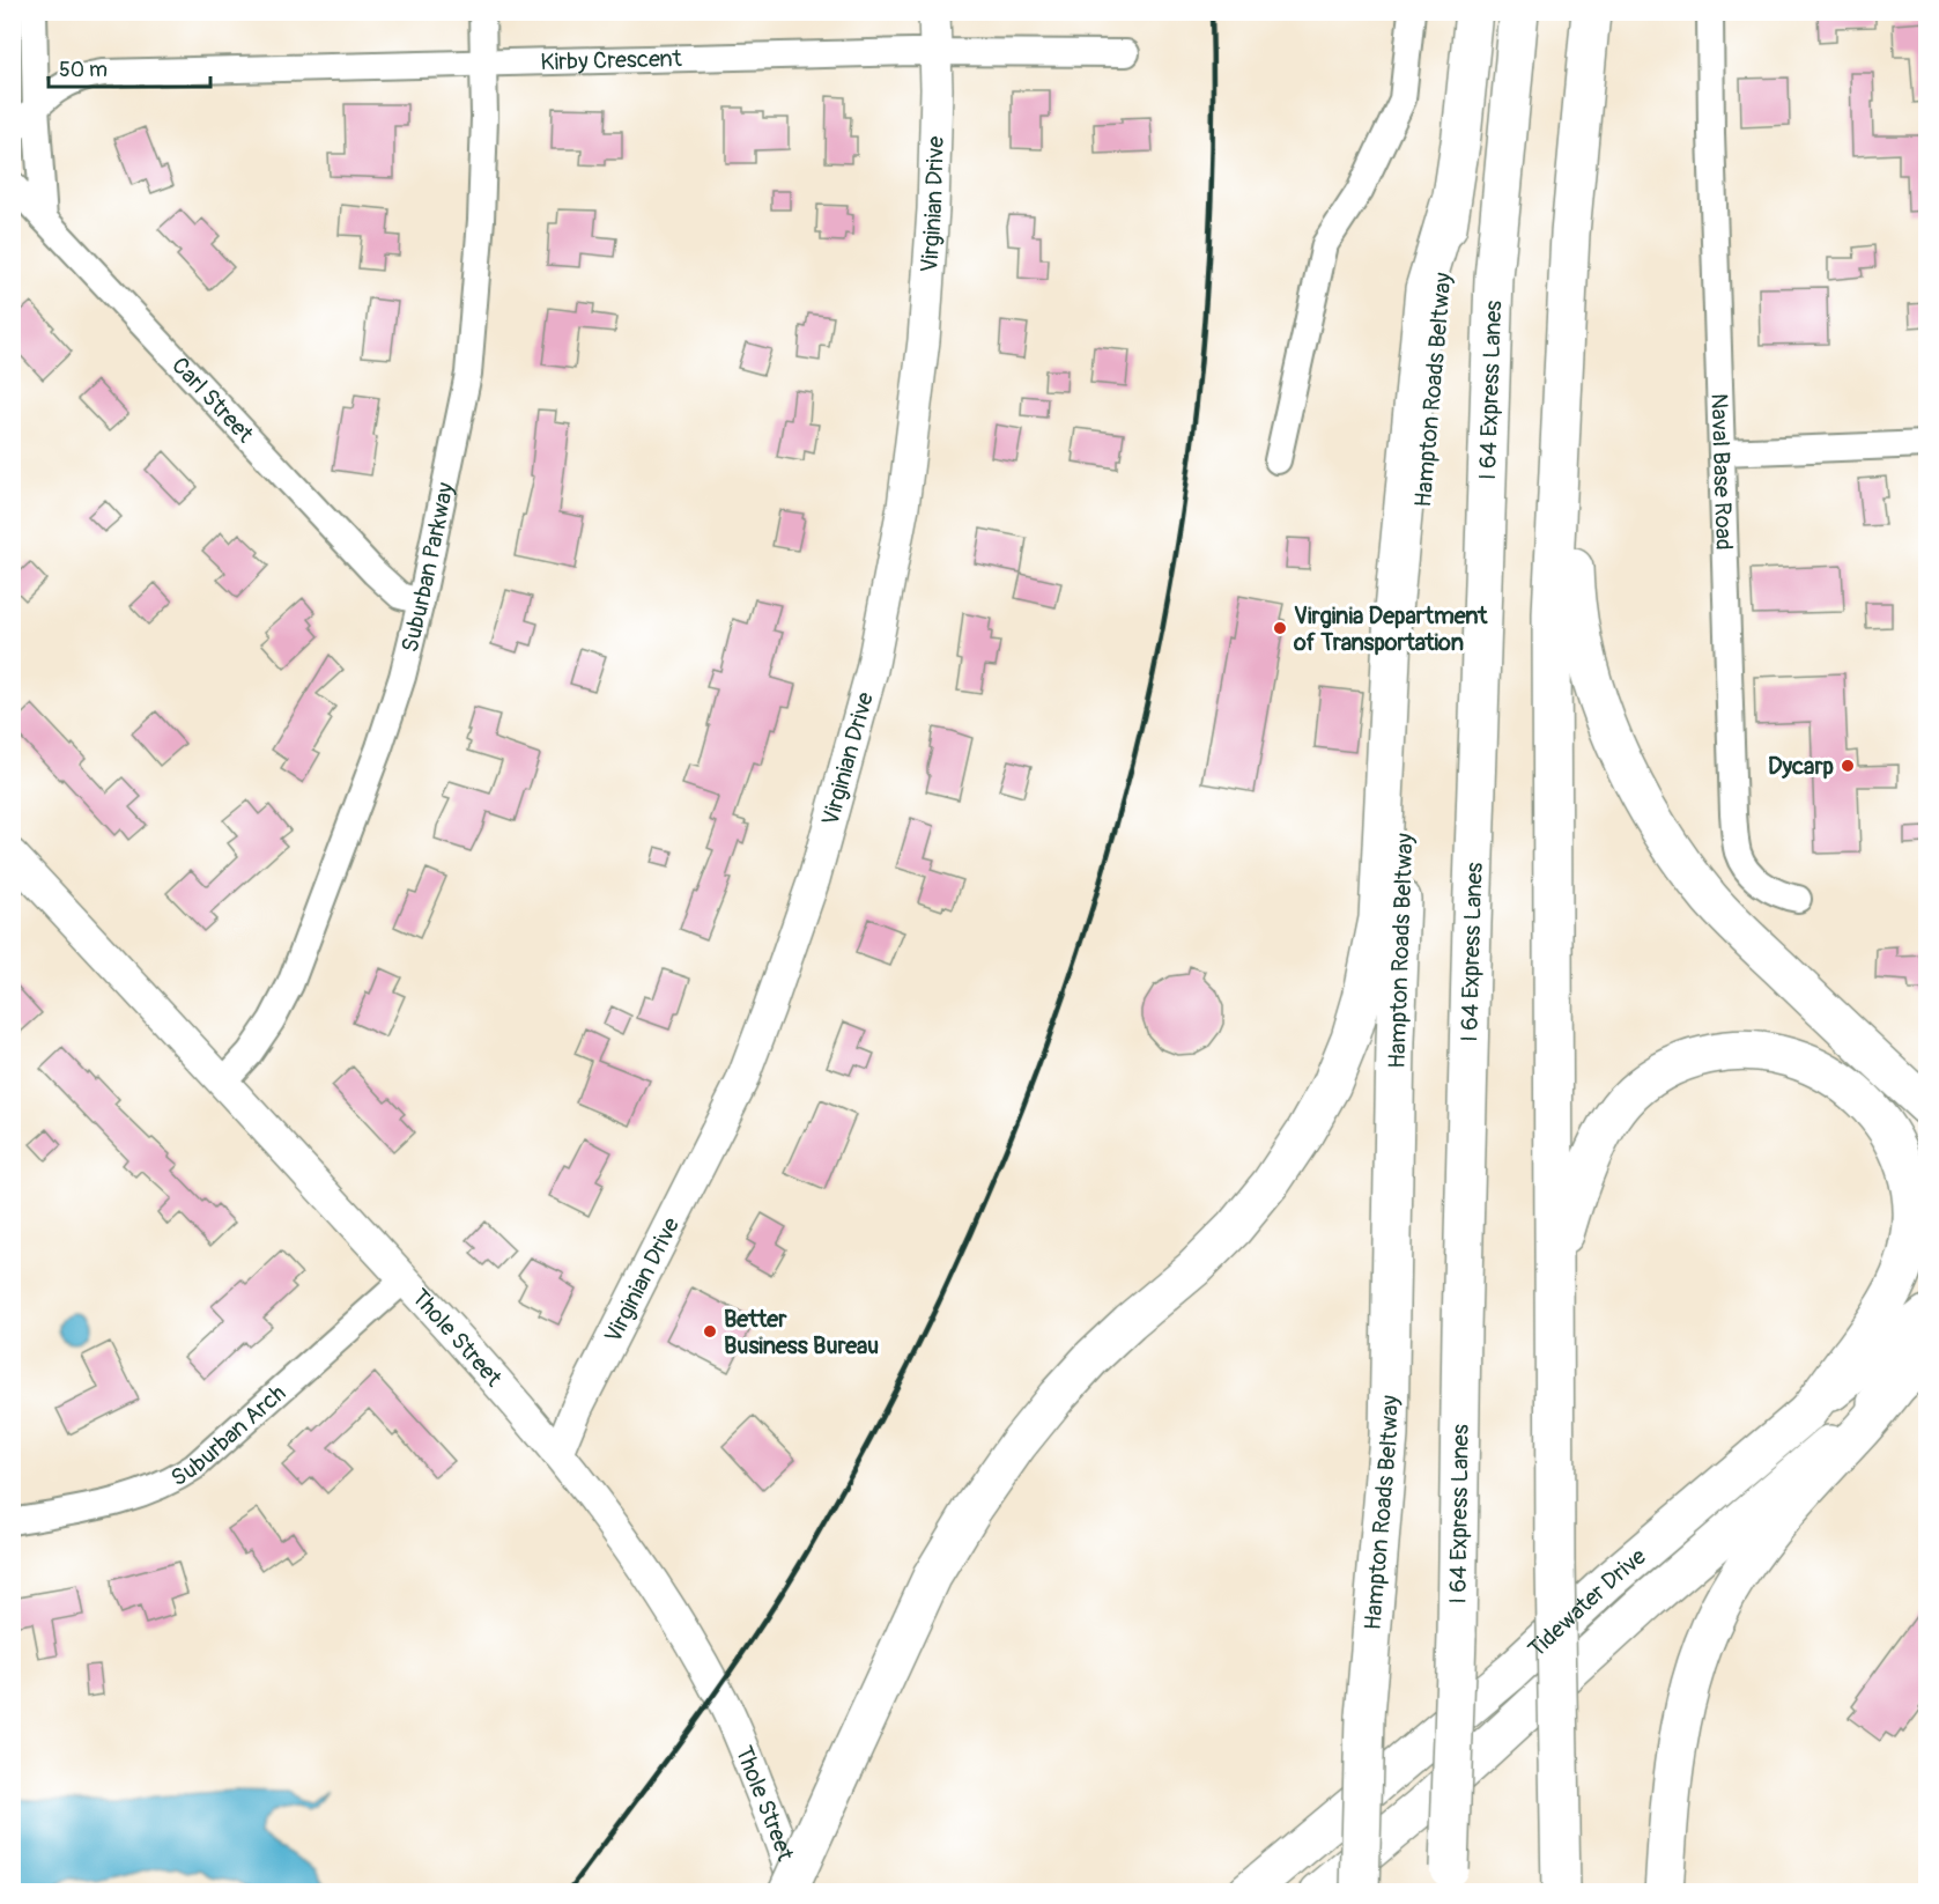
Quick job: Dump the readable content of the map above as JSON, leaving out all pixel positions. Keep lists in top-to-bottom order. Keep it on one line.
{"streets":{"main road":["Hampton Roads Beltway","I 64 Express Lanes","Tidewater Drive"],"street":["Kirby Crescent","Virginian Drive","Carl Street","Naval Base Road","Suburban Parkway","Thole Street","Suburban Arch"]},"crossings":[["Kirby Crescent","Virginian Drive"],["Kirby Crescent","Suburban Parkway"],["Virginian Drive","Thole Street"],["Carl Street","Suburban Parkway"],["Suburban Parkway","Thole Street"],["Thole Street","Suburban Arch"]],"places":["Virginia Department of Transportation","Dycarp","Better Business Bureau"],"scale_bar":"50 m"}
